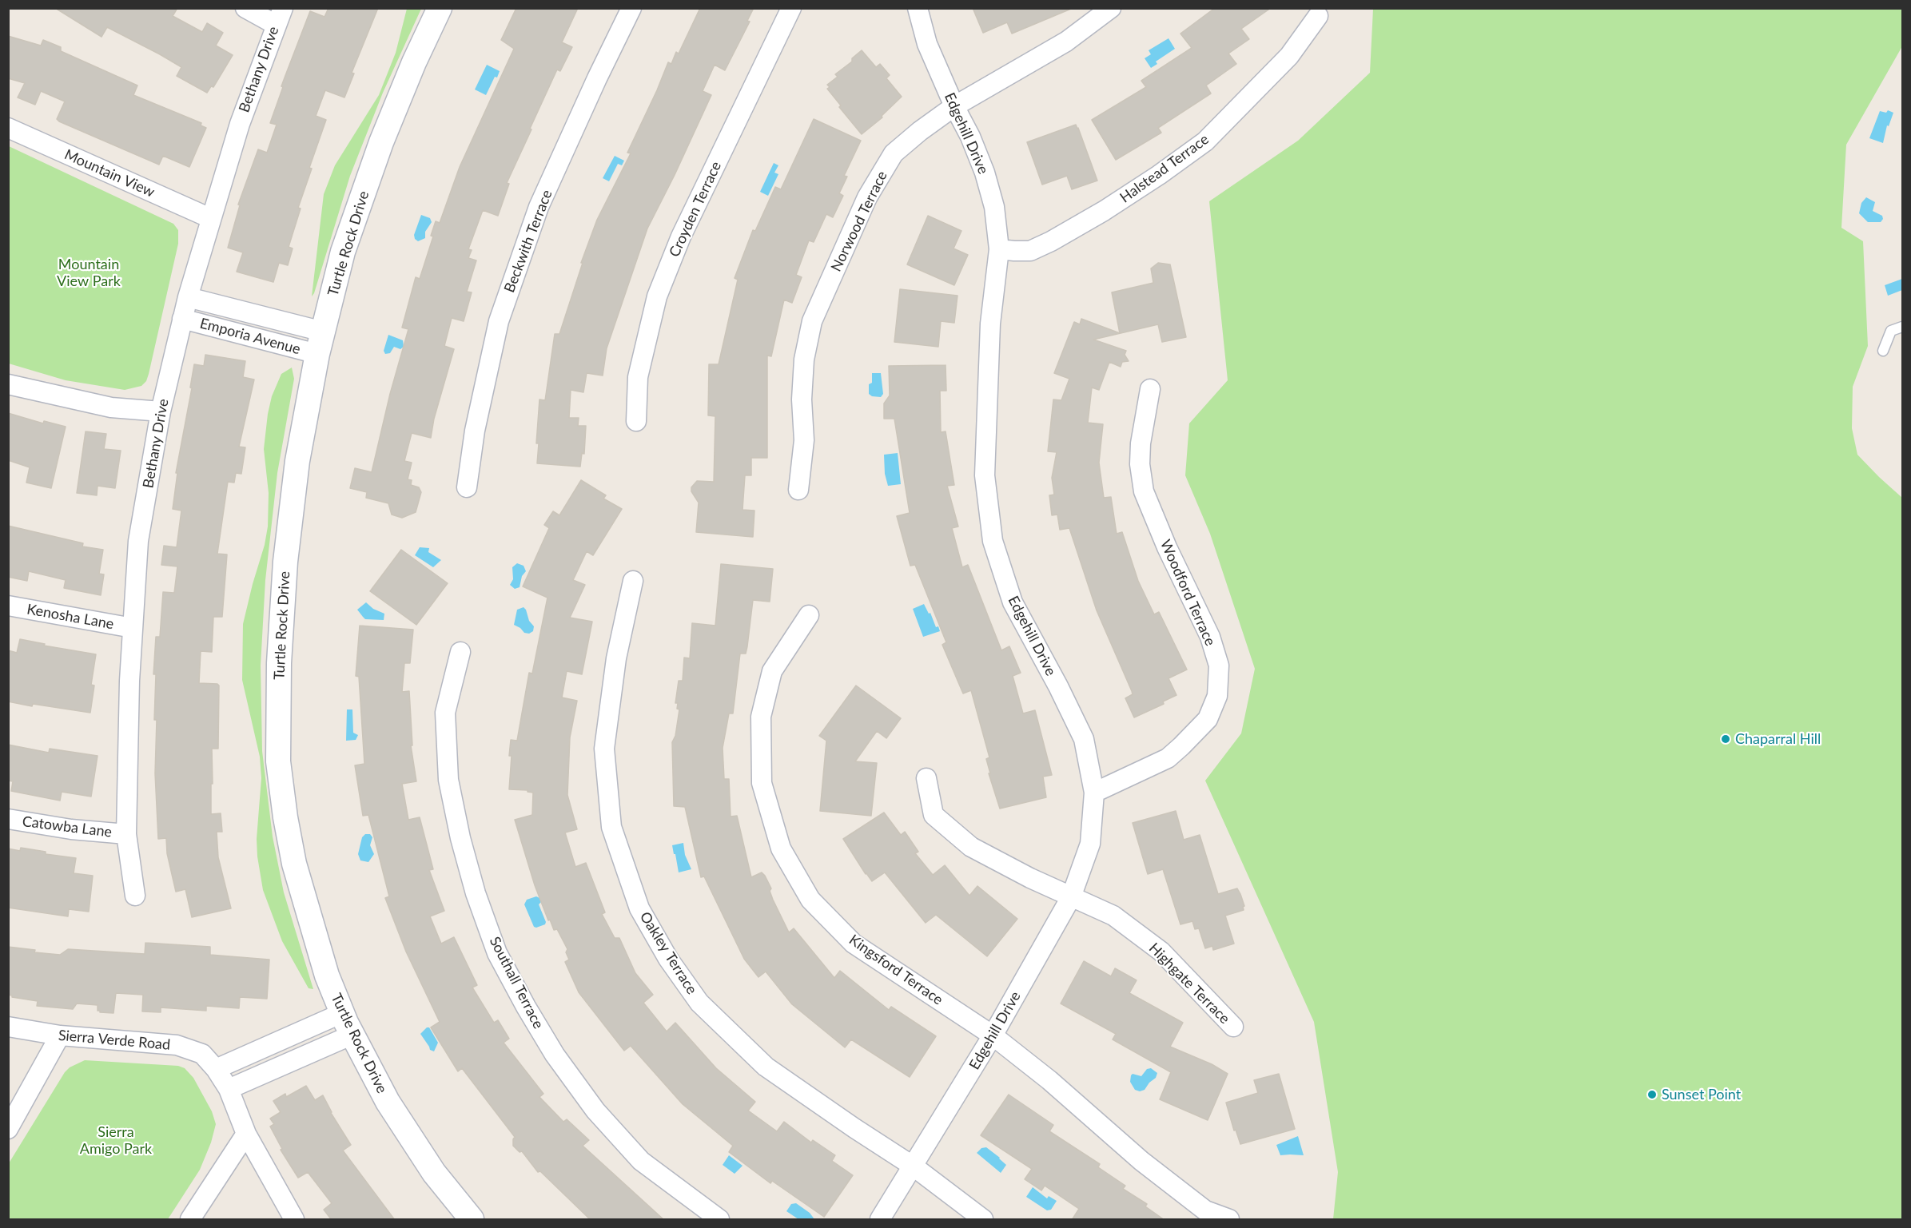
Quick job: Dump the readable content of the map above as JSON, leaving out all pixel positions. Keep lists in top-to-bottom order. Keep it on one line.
{"streets":{"street":["Bethany Drive","Edgehill Drive","Halstead Terrace","Mountain View","Croyden Terrace","Norwood Terrace","Beckwith Terrace","Turtle Rock Drive","Emporia Avenue","Woodford Terrace","Kenosha Lane","Catowba Lane","Oakley Terrace","Kingsford Terrace","Southall Terrace","Highgate Terrace","Sierra Verde Road"]},"crossings":[["Bethany Drive","Mountain View"],["Bethany Drive","Emporia Avenue"],["Bethany Drive","Kenosha Lane"],["Bethany Drive","Catowba Lane"],["Edgehill Drive","Halstead Terrace"],["Edgehill Drive","Norwood Terrace"],["Edgehill Drive","Woodford Terrace"],["Edgehill Drive","Oakley Terrace"],["Edgehill Drive","Kingsford Terrace"],["Edgehill Drive","Highgate Terrace"],["Turtle Rock Drive","Emporia Avenue"]],"parks":["Mountain View Park","Sierra Amigo Park"],"places":["Chaparral Hill","Sunset Point"]}
